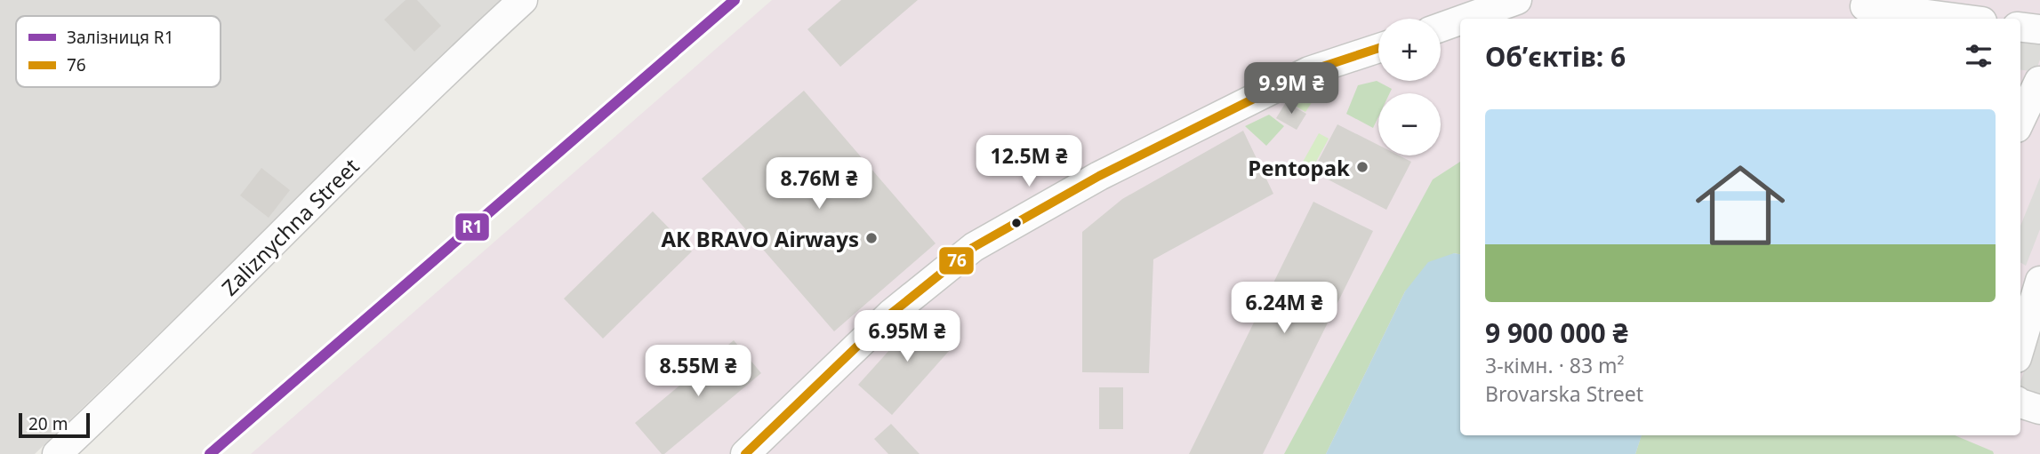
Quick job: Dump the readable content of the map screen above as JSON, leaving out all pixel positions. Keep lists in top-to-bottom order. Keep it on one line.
{"streets":{"street":["Zaliznychna Street"]},"places":["Pentopak","АК BRAVO Airways"],"lines":["rail line R1","transit line 76"],"legend":["Залізниця R1","76"],"scale_bar":"20 m","page":{"map_buttons":["+","−"],"heading":"Об’єктів: 6","price":["9.9M ₴","12.5M ₴","8.76M ₴","6.24M ₴","6.95M ₴","8.55M ₴"],"list":[{"name":"9 900 000 ₴","note":"3-кімн. · 83 m² · Brovarska Street"}],"scale":"20 m"}}
